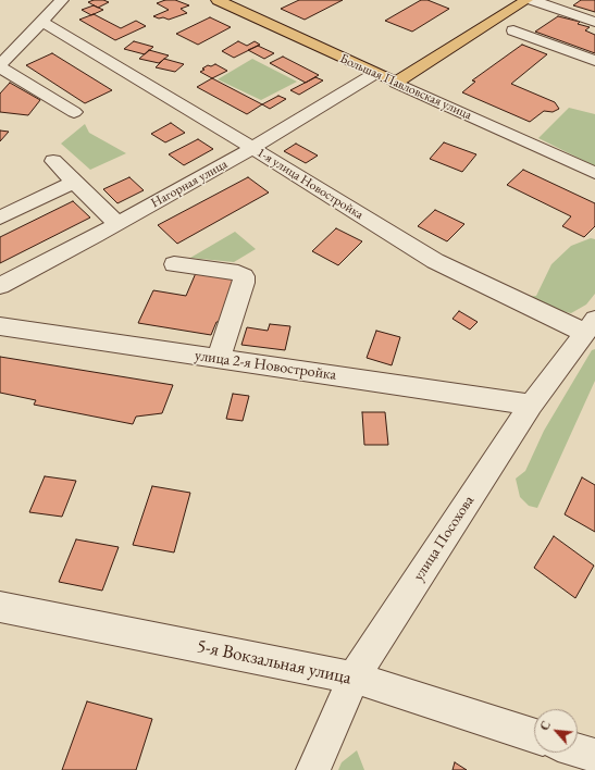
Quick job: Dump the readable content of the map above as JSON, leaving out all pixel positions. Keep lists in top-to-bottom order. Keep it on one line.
{"streets":{"main road":["Большая Павловская улица"],"street":["Нагорная улица","1-я улица Новостройка","улица 2-я Новостройка","улица Посохова","5-я Вокзальная улица"]},"crossings":[["Большая Павловская улица","Нагорная улица"],["Нагорная улица","1-я улица Новостройка"],["1-я улица Новостройка","улица Посохова"],["улица 2-я Новостройка","улица Посохова"],["улица Посохова","5-я Вокзальная улица"]],"north":"top left"}
